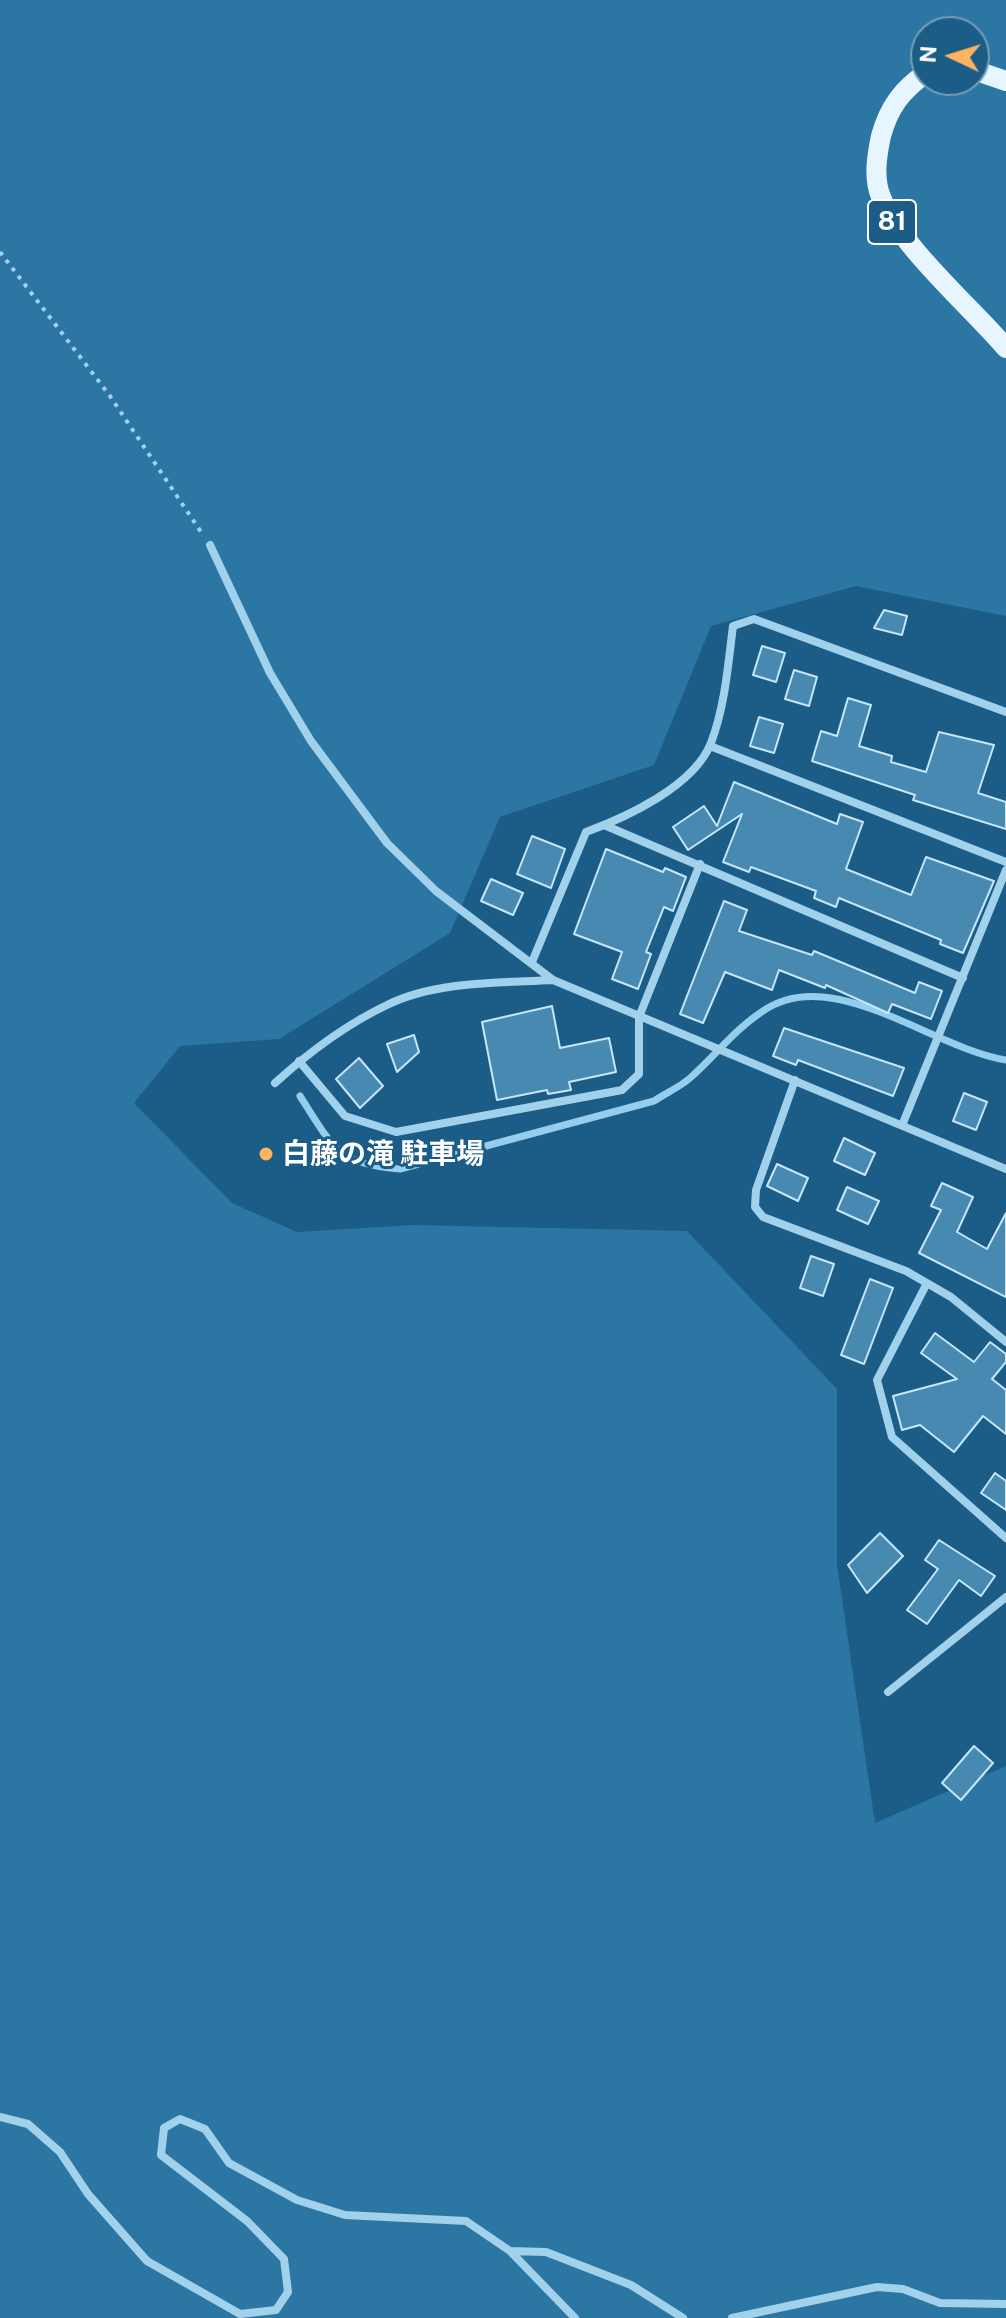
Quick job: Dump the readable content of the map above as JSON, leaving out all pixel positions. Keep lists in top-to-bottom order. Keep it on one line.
{"streets":{"main road":["81"]},"places":["白藤の滝 駐車場"],"north":"left"}
